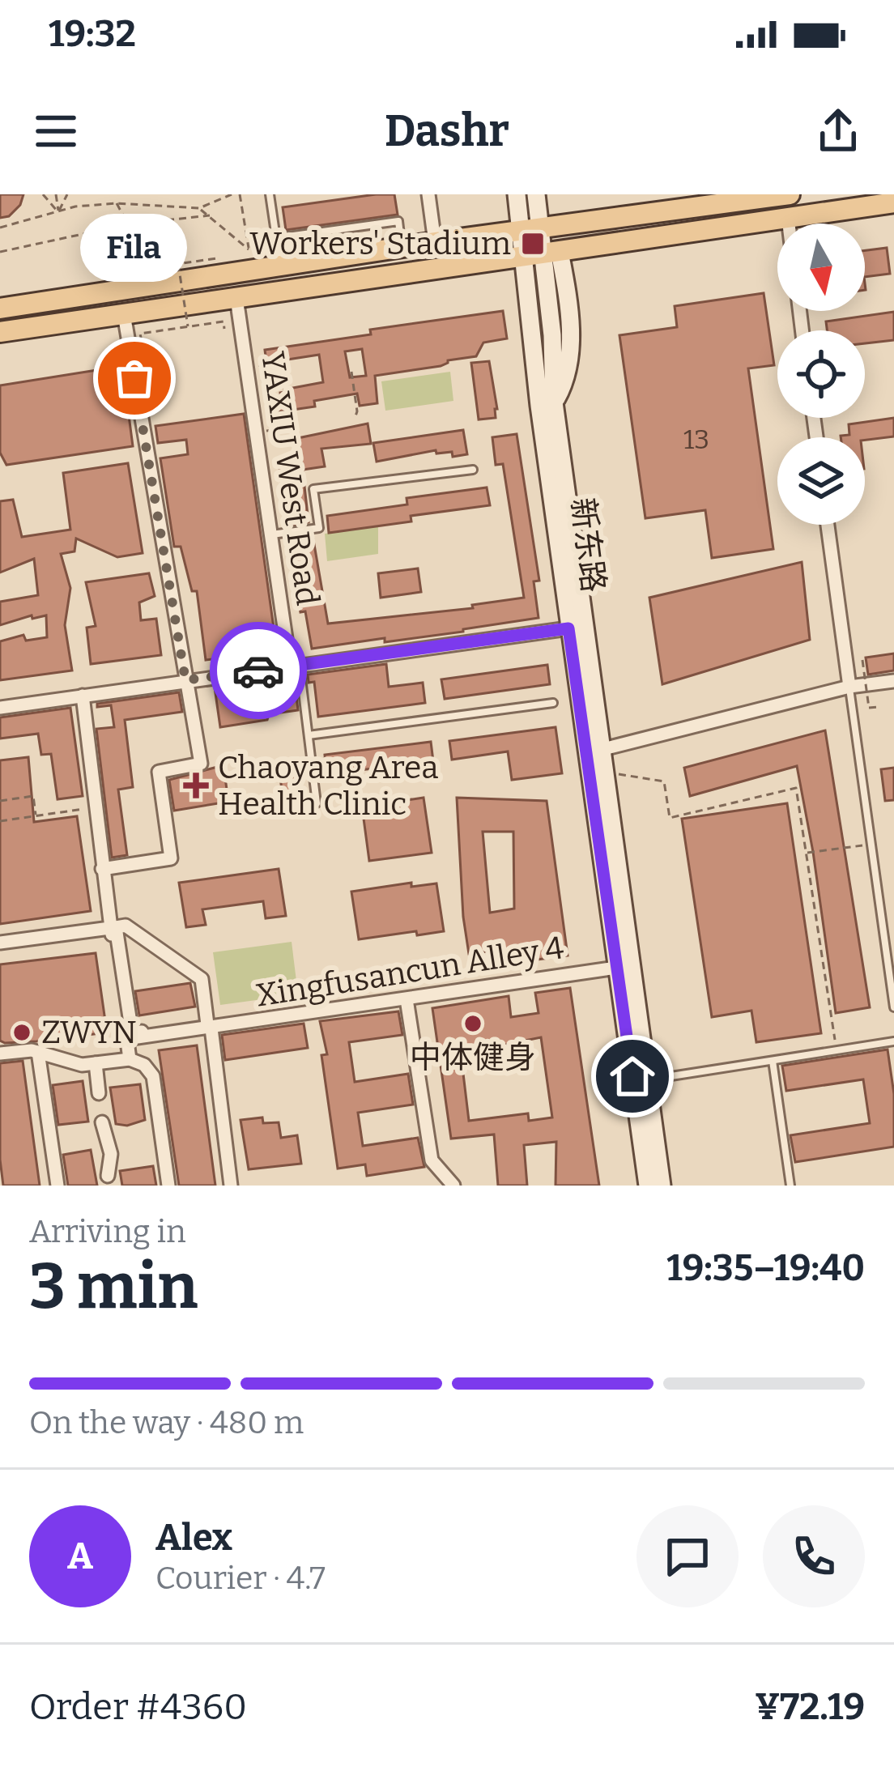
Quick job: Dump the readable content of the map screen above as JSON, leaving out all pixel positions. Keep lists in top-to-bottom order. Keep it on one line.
{"streets":{"main road":["新东路"],"street":["YAXIU West Road","Xingfusancun Alley 4"]},"crossings":[["新东路","Xingfusancun Alley 4"]],"places":{"transit":["Workers' Stadium"],"other":["Fila","中体健身","ZWYN"],"health":["Chaoyang Area Health Clinic"]},"house_numbers":["13"],"north":"bottom","page":{"status":"19:32","header":"Dashr","bubble":"Fila","heading":["3 min","Arriving in","19:35–19:40"],"panel":["Alex","Courier · 4.7","Order #4360","¥72.19"],"bar":"On the way · 480 m","round":"A"}}
